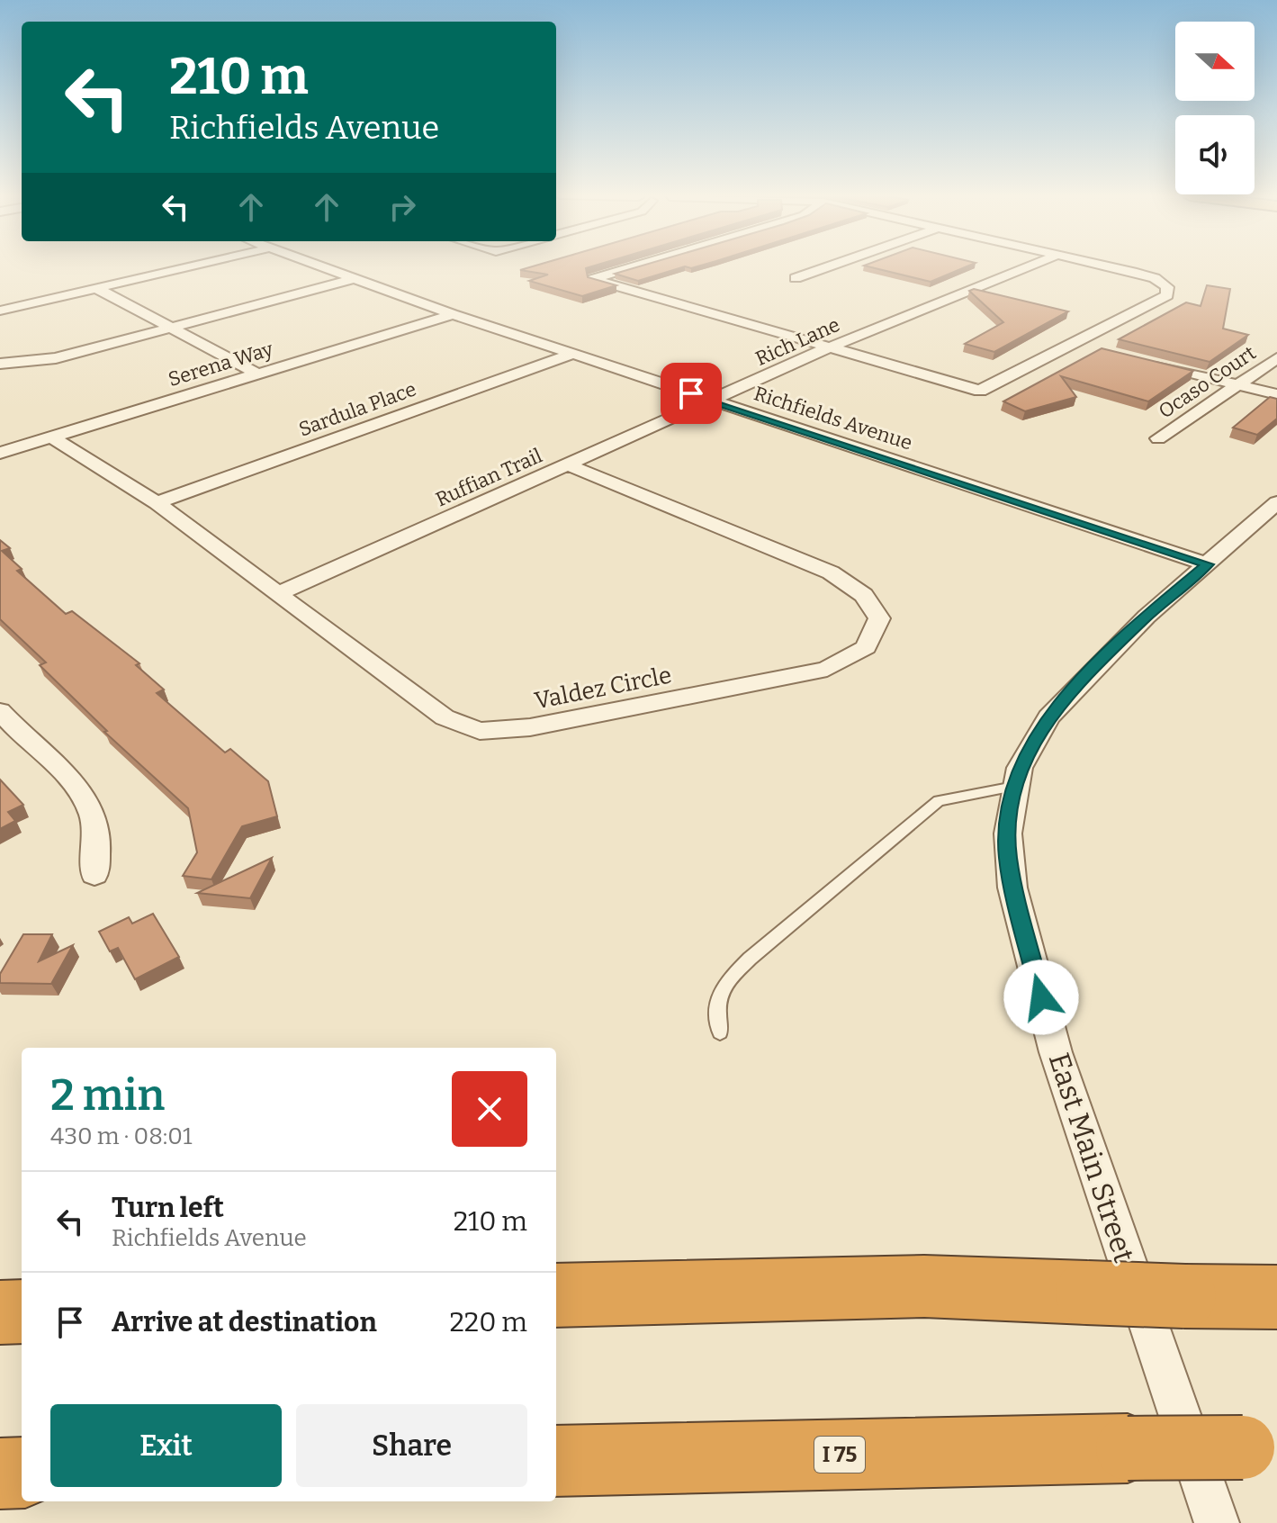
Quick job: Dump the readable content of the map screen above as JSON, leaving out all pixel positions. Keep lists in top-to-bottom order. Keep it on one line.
{"streets":{"highway":["I 75"],"street":["Rich Lane","Serena Way","Ocaso Court","Sardula Place","Richfields Avenue","Ruffian Trail","Valdez Circle","East Main Street"]},"crossings":[["Rich Lane","Richfields Avenue"],["Rich Lane","Ruffian Trail"],["Serena Way","Richfields Avenue"],["Serena Way","Valdez Circle"],["Sardula Place","Richfields Avenue"],["Sardula Place","Valdez Circle"],["Richfields Avenue","Ruffian Trail"],["Richfields Avenue","East Main Street"],["Ruffian Trail","Valdez Circle"]],"north":"right","page":{"turn":["210 m","Richfields Avenue"],"heading":["2 min","430 m · 08:01"],"list":[{"name":"Turn left","note":"Richfields Avenue","value":"210 m"},{"name":"Arrive at destination","value":"220 m"}],"buttons":["Exit","Share"]}}
